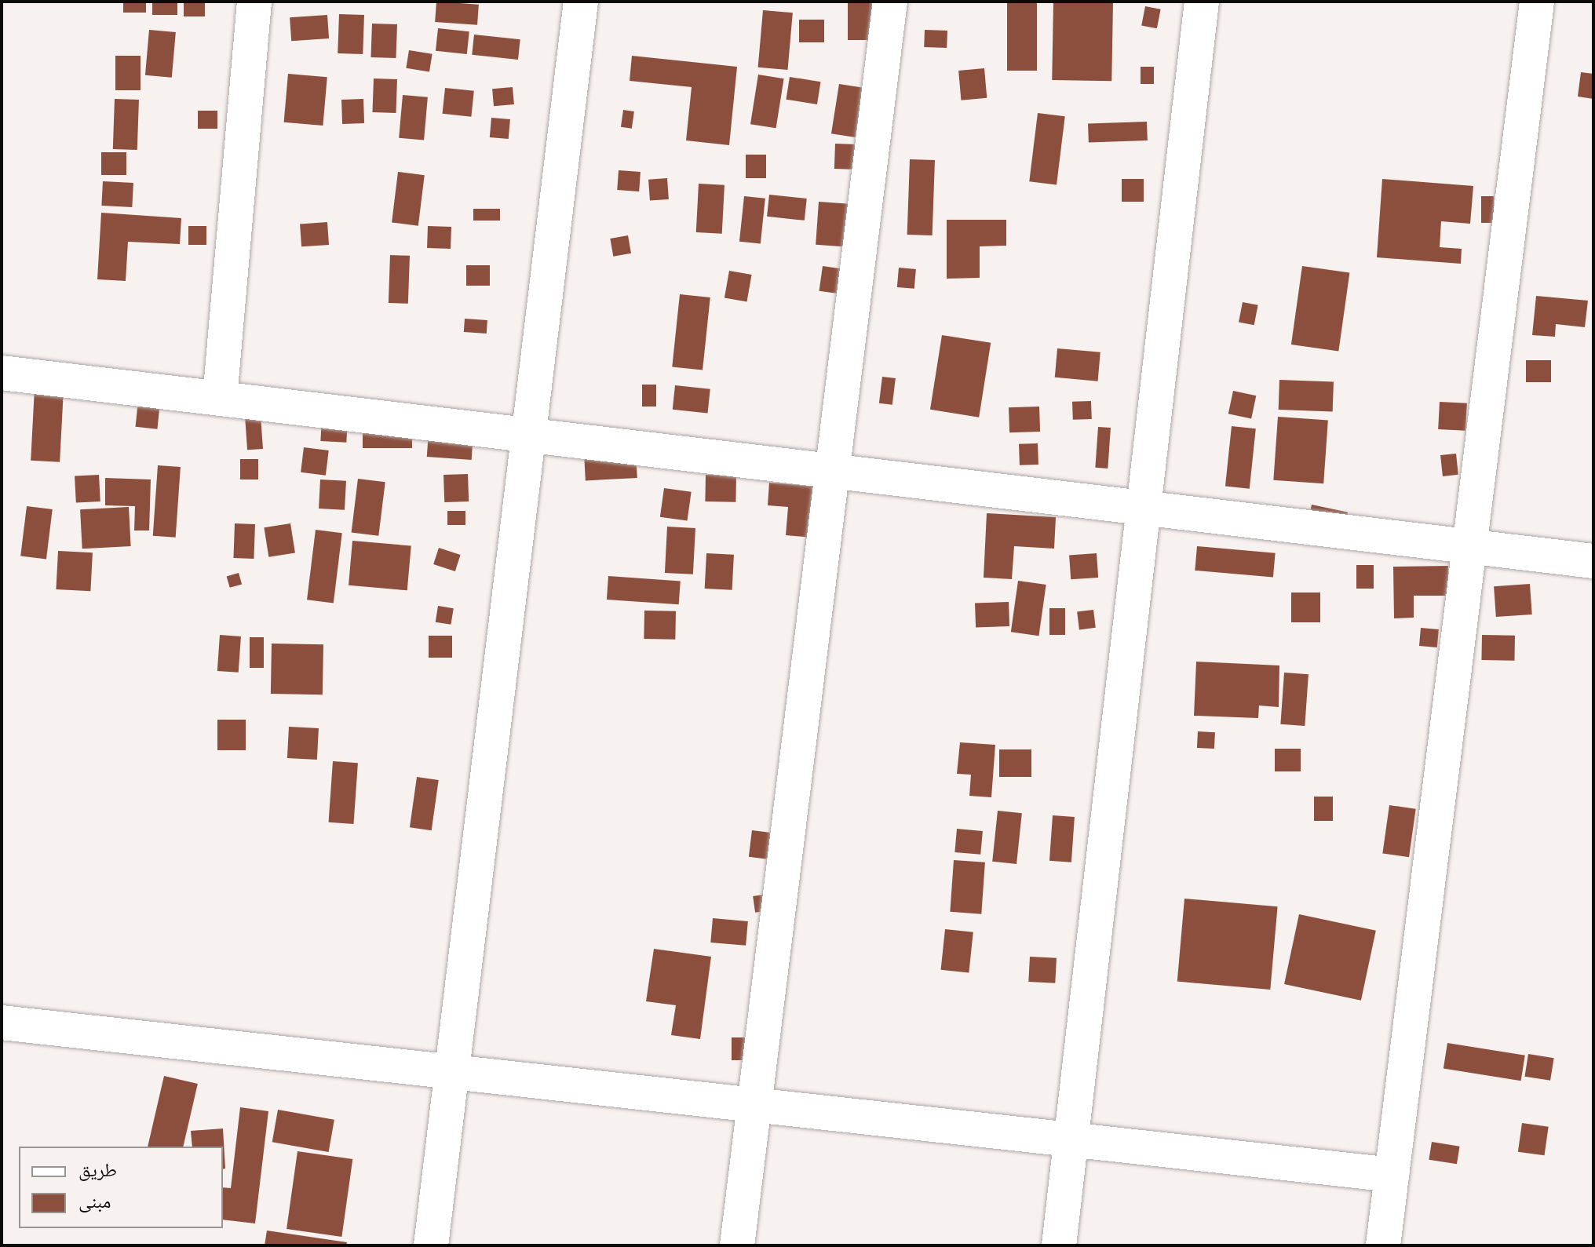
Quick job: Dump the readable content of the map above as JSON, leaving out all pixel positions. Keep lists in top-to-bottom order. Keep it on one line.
{"legend":["طريق","مبنى"]}
